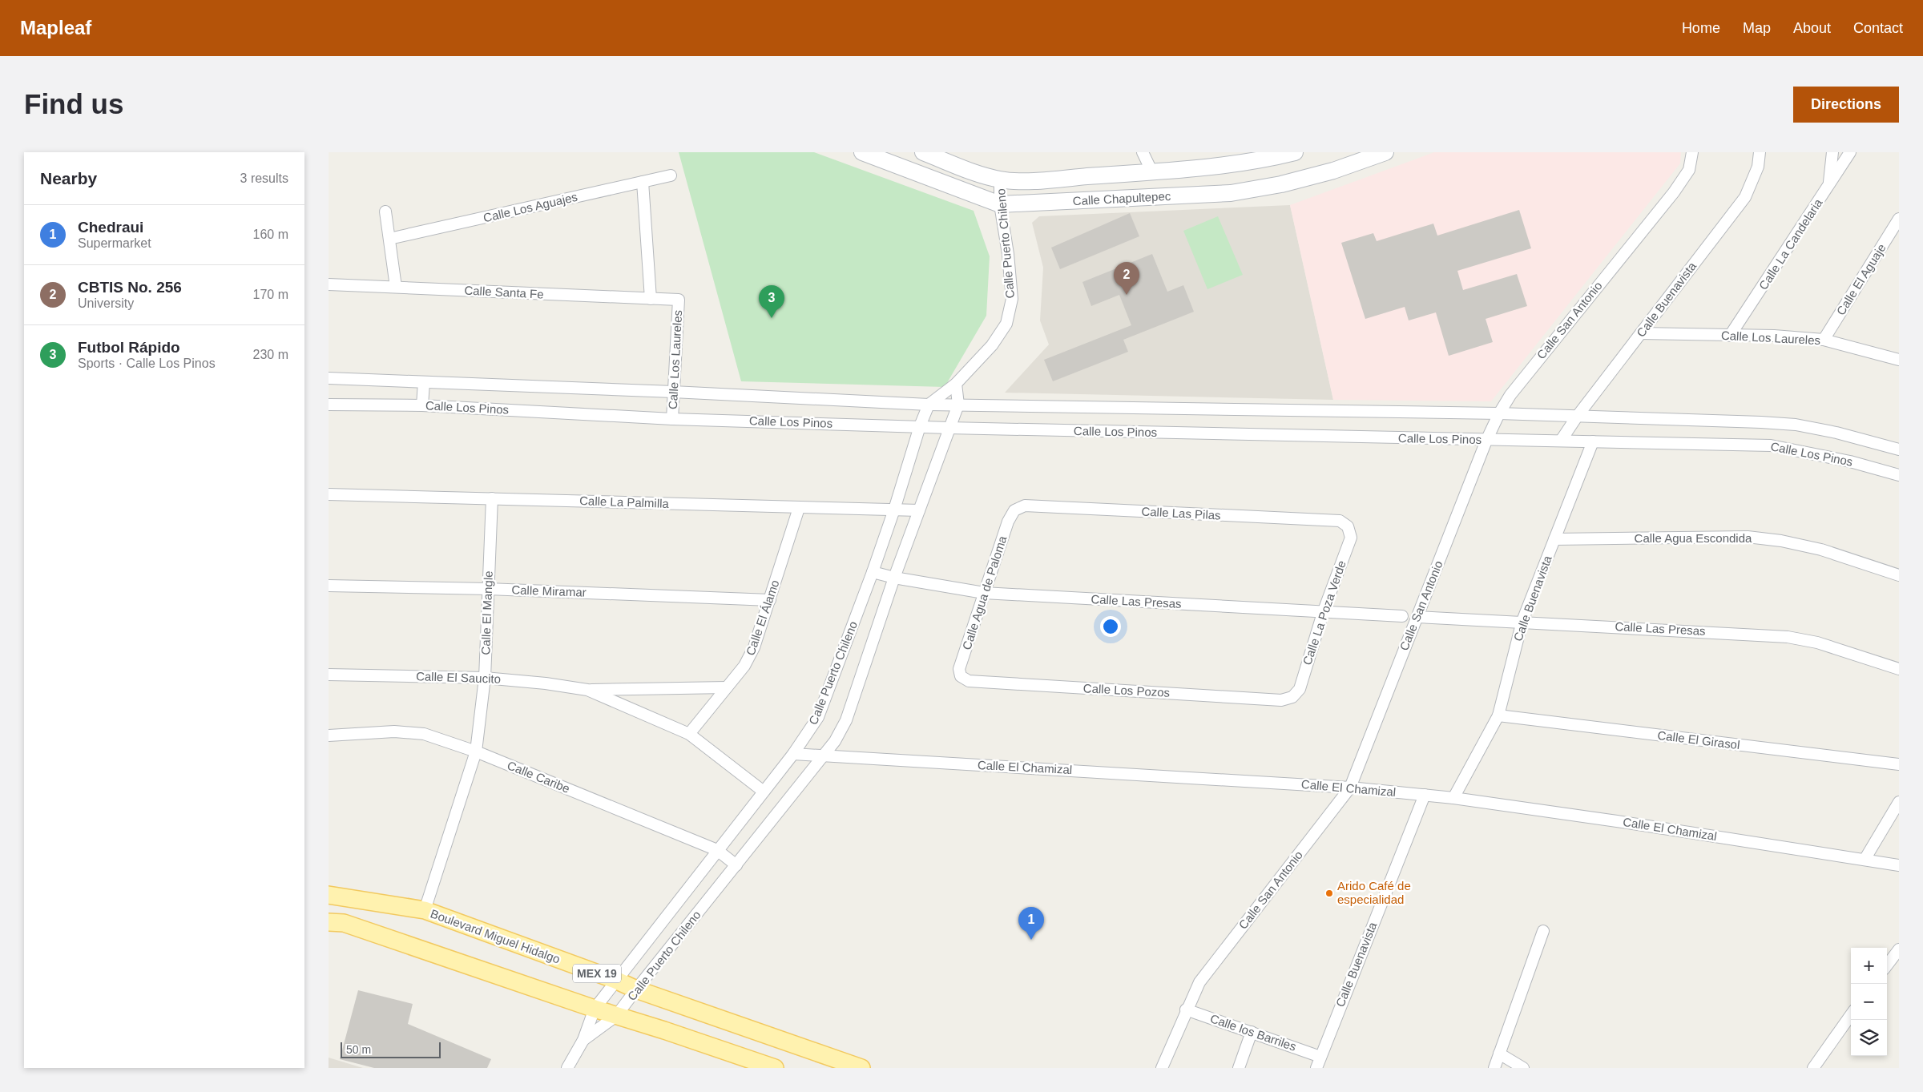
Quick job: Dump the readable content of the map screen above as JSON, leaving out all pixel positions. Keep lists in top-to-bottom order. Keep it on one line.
{"streets":{"main road":["Boulevard Miguel Hidalgo","MEX 19"],"street":["Calle Chapultepec","Calle Los Aguajes","Calle Puerto Chileno","Calle La Candelaria","Calle El Aguaje","Calle Santa Fe","Calle Buenavista","Calle San Antonio","Calle Los Laureles","Calle Los Pinos","Calle La Palmilla","Calle Las Pilas","Calle Agua Escondida","Calle Miramar","Calle Agua de Paloma","Calle Las Presas","Calle El Mangle","Calle La Poza Verde","Calle El Álamo","Calle El Saucito","Calle Los Pozos","Calle El Girasol","Calle El Chamizal","Calle Caribe","Calle los Barriles"]},"crossings":[["Calle Chapultepec","Calle Puerto Chileno"],["Calle Puerto Chileno","Calle Los Pinos"],["Calle Puerto Chileno","Calle La Palmilla"],["Calle Puerto Chileno","Calle Las Presas"],["Calle Puerto Chileno","Calle El Saucito"],["Calle Puerto Chileno","Calle El Chamizal"],["Calle Puerto Chileno","Calle Caribe"],["Calle Puerto Chileno","Boulevard Miguel Hidalgo"],["Calle Puerto Chileno","MEX 19"],["Calle La Candelaria","Calle Los Laureles"],["Calle El Aguaje","Calle Los Laureles"],["Calle Santa Fe","Calle Los Laureles"],["Calle Buenavista","Calle Los Laureles"],["Calle Buenavista","Calle Los Pinos"],["Calle Buenavista","Calle Agua Escondida"],["Calle Buenavista","Calle Las Presas"],["Calle Buenavista","Calle El Girasol"],["Calle Buenavista","Calle El Chamizal"],["Calle Buenavista","Calle los Barriles"],["Calle San Antonio","Calle Los Pinos"],["Calle San Antonio","Calle Las Presas"],["Calle San Antonio","Calle El Chamizal"],["Calle San Antonio","Calle los Barriles"],["Calle Los Laureles","Calle Los Pinos"],["Calle La Palmilla","Calle El Mangle"],["Calle La Palmilla","Calle El Álamo"],["Calle Las Pilas","Calle Agua de Paloma"],["Calle Las Pilas","Calle La Poza Verde"],["Calle Miramar","Calle El Mangle"],["Calle Miramar","Calle El Álamo"],["Calle Agua de Paloma","Calle Las Presas"],["Calle Agua de Paloma","Calle Los Pozos"],["Calle Las Presas","Calle La Poza Verde"],["Calle El Mangle","Calle El Saucito"],["Calle El Mangle","Calle Caribe"],["Calle El Mangle","Boulevard Miguel Hidalgo"],["Calle La Poza Verde","Calle Los Pozos"],["Calle El Álamo","Calle El Saucito"]],"places":["Arido Café de especialidad"],"scale_bar":"50 m","page":{"header":"Mapleaf","nav":["Home","Map","About","Contact"],"buttons":"Directions","title":"Find us","heading":["Nearby","3 results"],"list":[{"mark":"1","name":"Chedraui","note":"Supermarket","value":"160 m"},{"mark":"2","name":"CBTIS No. 256","note":"University","value":"170 m"},{"mark":"3","name":"Futbol Rápido","note":"Sports · Calle Los Pinos","value":"230 m"}],"pins":["2","3","1"],"map_buttons":["+","−"],"scale":"50 m"}}
